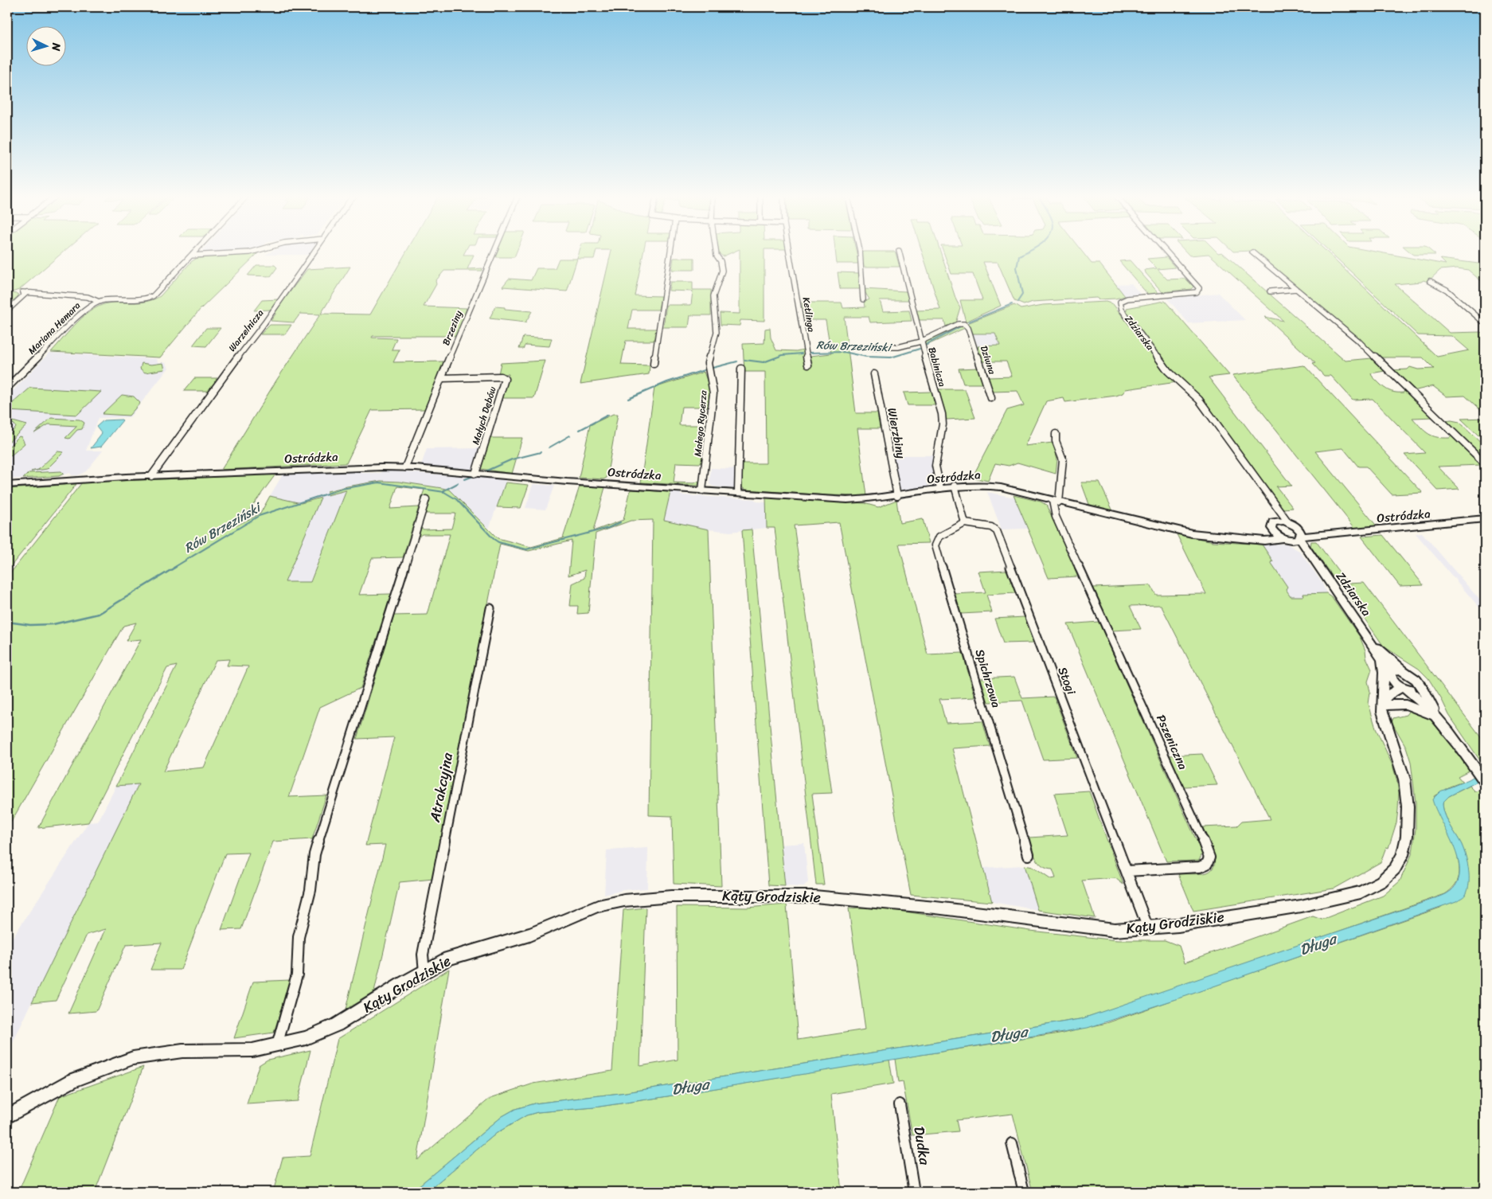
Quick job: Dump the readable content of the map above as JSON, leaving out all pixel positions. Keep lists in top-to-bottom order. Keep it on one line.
{"streets":{"street":["Ketlinga","Mariana Hemara","Brzeziny","Warzelnicza","Zdziarska","Dziwna","Babinicza","Małych Dębów","Małego Rycerza","Wierzbiny","Ostródzka","Spichrzowa","Stogi","Pszeniczna","Atrakcyjna","Kąty Grodziskie","Dudka"]},"crossings":[["Brzeziny","Małych Dębów"],["Brzeziny","Ostródzka"],["Warzelnicza","Ostródzka"],["Zdziarska","Ostródzka"],["Zdziarska","Kąty Grodziskie"],["Dziwna","Babinicza"],["Babinicza","Ostródzka"],["Małych Dębów","Ostródzka"],["Małego Rycerza","Ostródzka"],["Wierzbiny","Ostródzka"],["Ostródzka","Pszeniczna"],["Spichrzowa","Stogi"],["Stogi","Pszeniczna"],["Atrakcyjna","Kąty Grodziskie"]],"water":["Rów Brzeziński","Długa"],"north":"right"}
